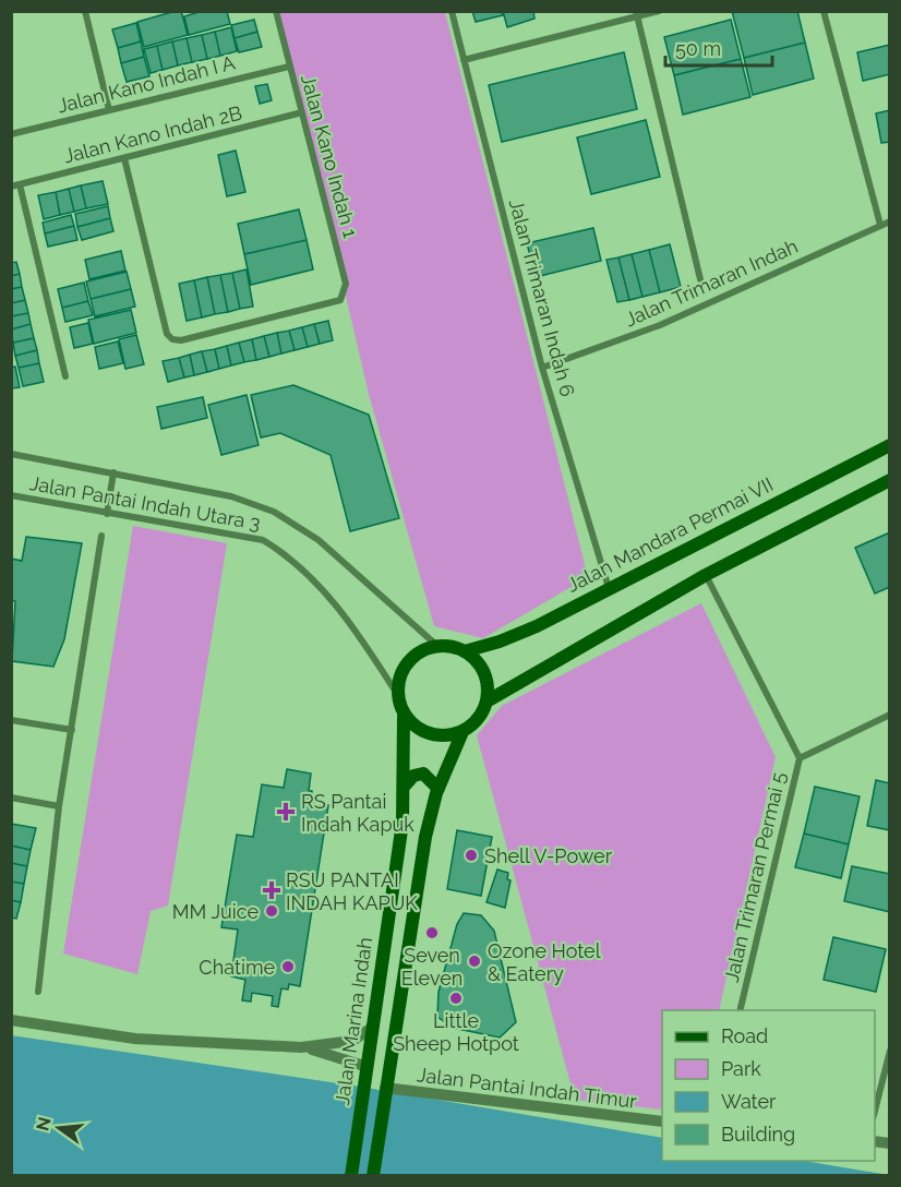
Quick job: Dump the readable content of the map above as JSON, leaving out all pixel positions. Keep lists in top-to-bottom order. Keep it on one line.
{"streets":{"main road":["Jalan Mandara Permai VII","Jalan Marina Indah"],"street":["Jalan Kano Indah I A","Jalan Kano Indah 2B","Jalan Kano Indah 1","Jalan Trimaran Indah","Jalan Trimaran Indah 6","Jalan Pantai Indah Utara 3","Jalan Trimaran Permai 5","Jalan Pantai Indah Timur"]},"crossings":[["Jalan Kano Indah I A","Jalan Kano Indah 1"],["Jalan Kano Indah 2B","Jalan Kano Indah 1"],["Jalan Trimaran Indah","Jalan Trimaran Indah 6"],["Jalan Trimaran Indah 6","Jalan Mandara Permai VII"],["Jalan Pantai Indah Utara 3","Jalan Mandara Permai VII"],["Jalan Pantai Indah Utara 3","Jalan Marina Indah"],["Jalan Mandara Permai VII","Jalan Marina Indah"],["Jalan Marina Indah","Jalan Pantai Indah Timur"]],"places":{"health":["RS Pantai Indah Kapuk","RSU PANTAI INDAH KAPUK"],"other":["Shell V-Power","MM Juice","Seven Eleven","Ozone Hotel & Eatery","Chatime","Little Sheep Hotpot"]},"legend":["Road","Park","Water","Building"],"scale_bar":"50 m","north":"left"}
